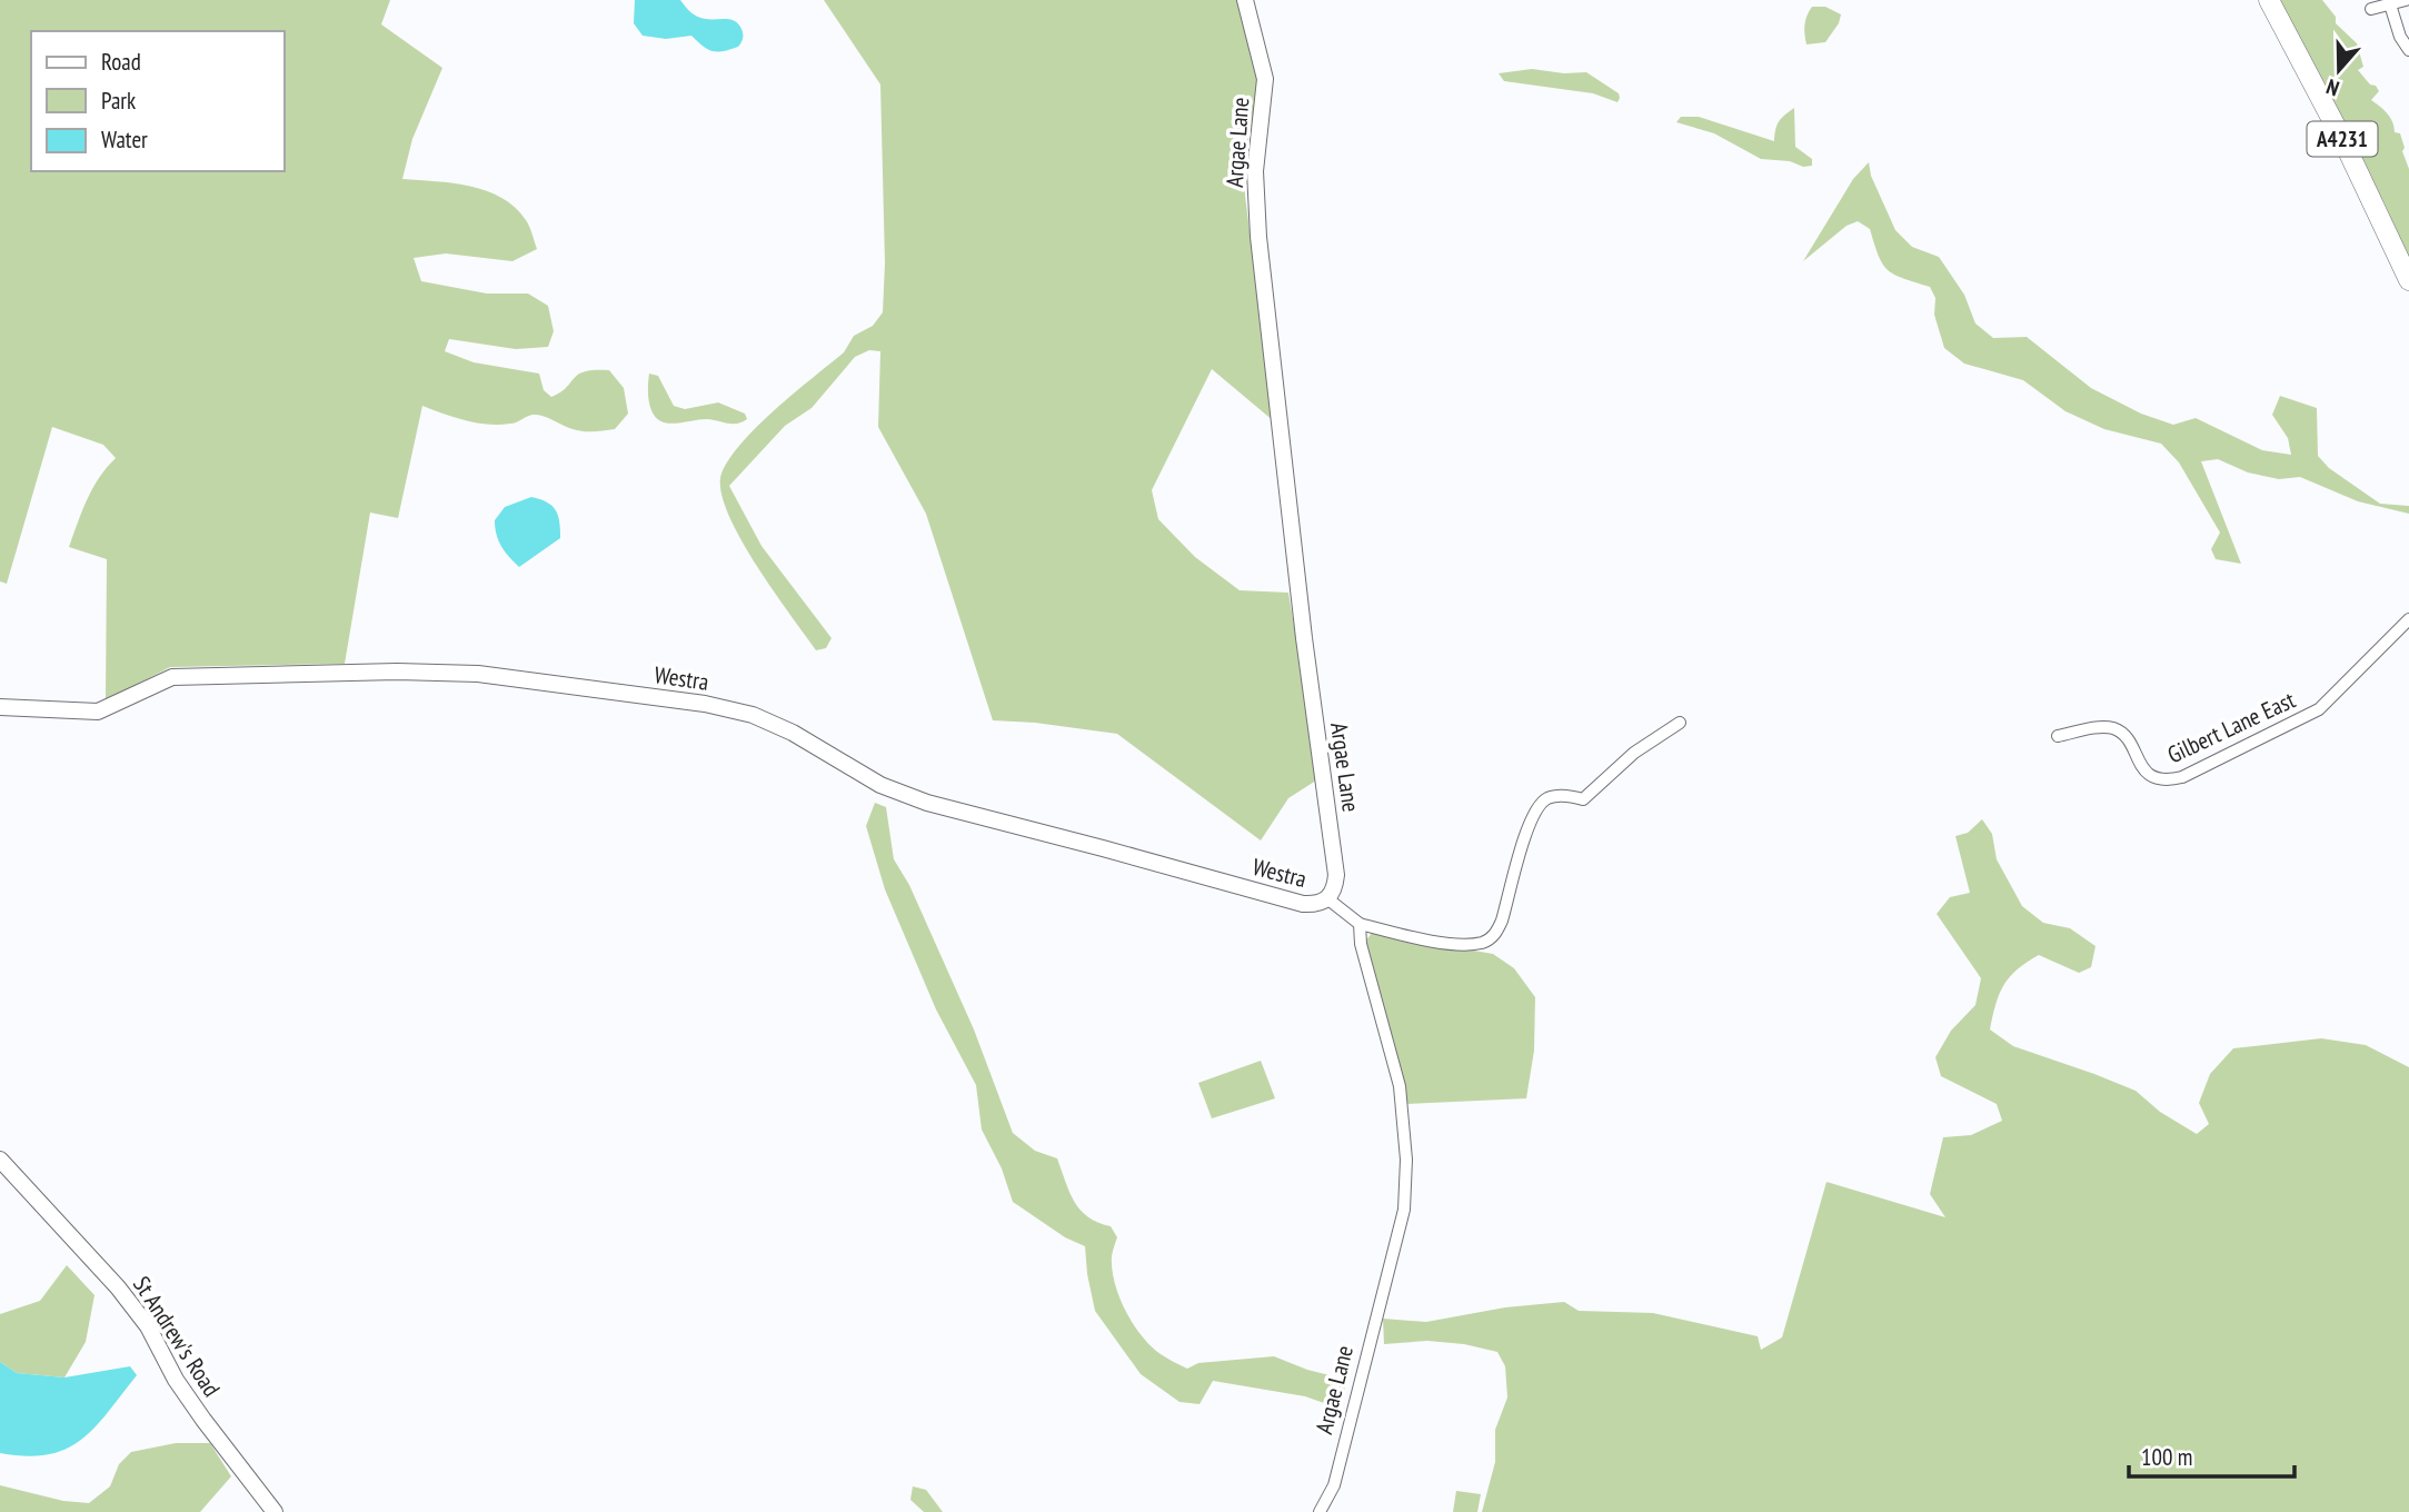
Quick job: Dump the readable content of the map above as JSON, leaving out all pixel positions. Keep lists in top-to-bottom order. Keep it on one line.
{"streets":{"main road":["A4231"],"street":["Argae Lane","Westra","Gilbert Lane East","St Andrew's Road"]},"crossings":[["Argae Lane","Westra"]],"legend":["Road","Park","Water"],"scale_bar":"100 m","north":"bottom"}
